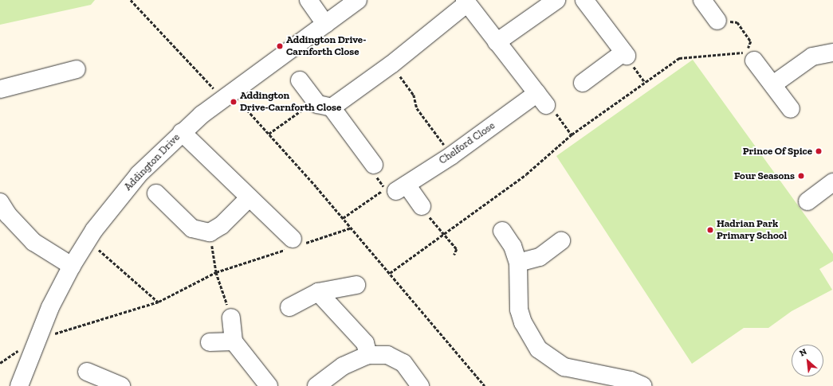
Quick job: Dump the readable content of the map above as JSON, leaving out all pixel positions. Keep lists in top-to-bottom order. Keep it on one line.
{"streets":{"street":["Chelford Close","Addington Drive"]},"places":["Addington Drive- Carnforth Close","Addington Drive-Carnforth Close","Prince Of Spice","Four Seasons","Hadrian Park Primary School"],"north":"top left"}
